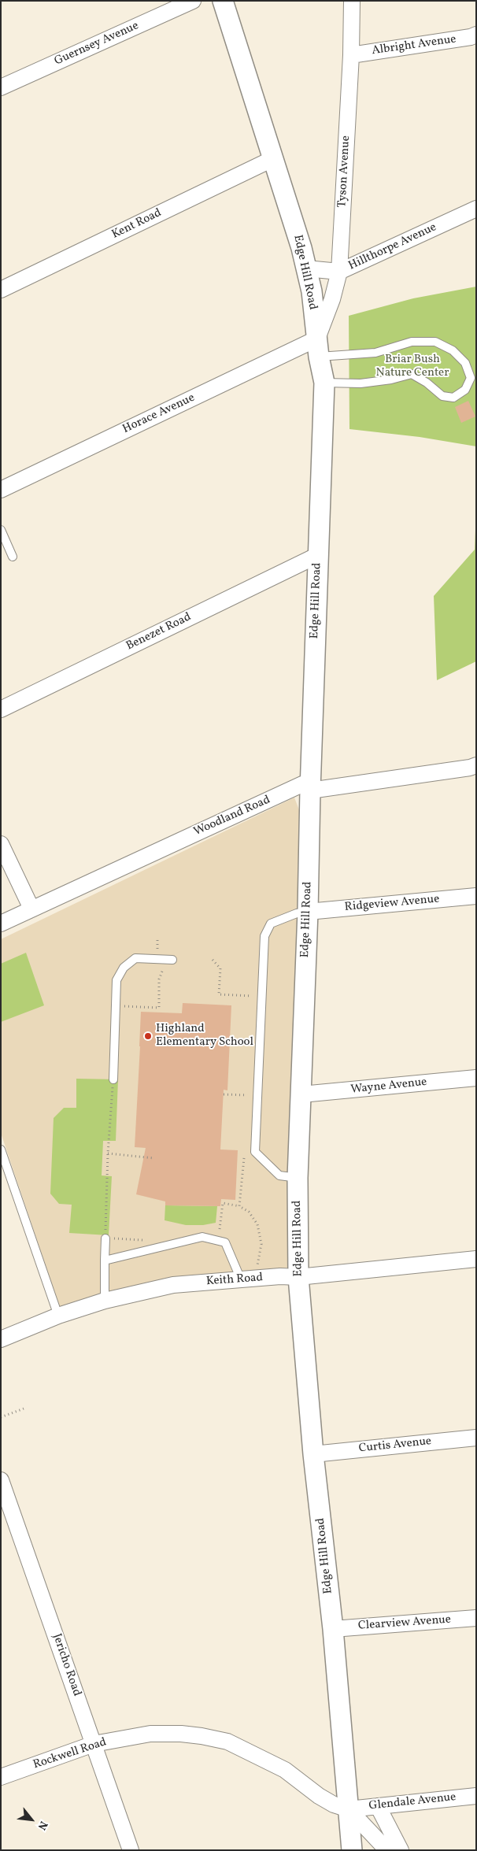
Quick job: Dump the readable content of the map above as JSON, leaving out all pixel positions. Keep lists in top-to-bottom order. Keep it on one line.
{"streets":{"street":["Guernsey Avenue","Albright Avenue","Tyson Avenue","Kent Road","Hillthorpe Avenue","Edge Hill Road","Horace Avenue","Benezet Road","Woodland Road","Ridgeview Avenue","Wayne Avenue","Keith Road","Curtis Avenue","Clearview Avenue","Jericho Road","Rockwell Road","Glendale Avenue"]},"crossings":[["Albright Avenue","Tyson Avenue"],["Tyson Avenue","Hillthorpe Avenue"],["Tyson Avenue","Edge Hill Road"],["Tyson Avenue","Horace Avenue"],["Kent Road","Edge Hill Road"],["Hillthorpe Avenue","Edge Hill Road"],["Edge Hill Road","Horace Avenue"],["Edge Hill Road","Benezet Road"],["Edge Hill Road","Woodland Road"],["Edge Hill Road","Ridgeview Avenue"],["Edge Hill Road","Wayne Avenue"],["Edge Hill Road","Keith Road"],["Edge Hill Road","Curtis Avenue"],["Edge Hill Road","Clearview Avenue"],["Edge Hill Road","Rockwell Road"],["Edge Hill Road","Glendale Avenue"],["Jericho Road","Rockwell Road"],["Rockwell Road","Glendale Avenue"]],"parks":["Briar Bush Nature Center"],"places":["Highland Elementary School"],"north":"bottom right"}
